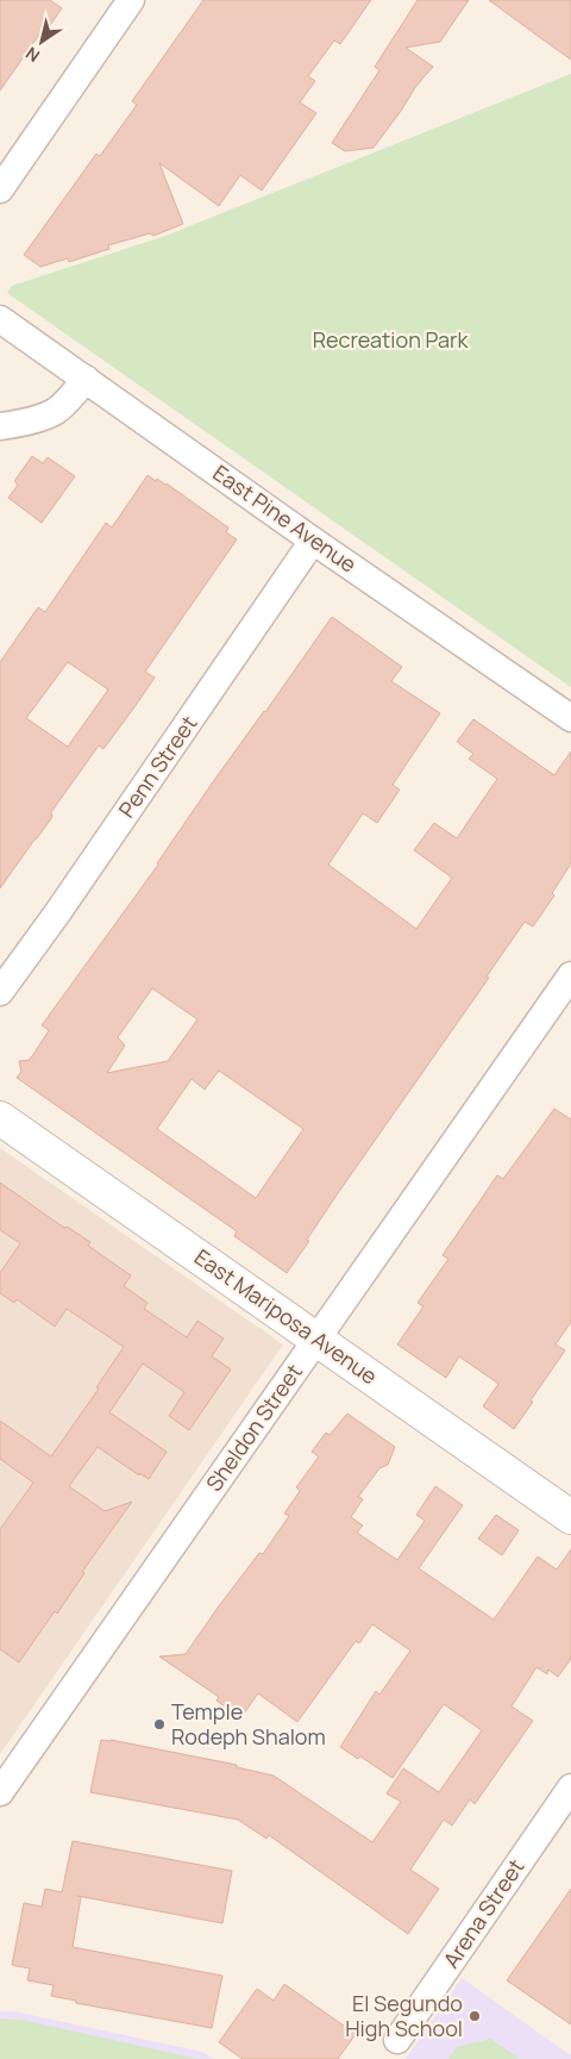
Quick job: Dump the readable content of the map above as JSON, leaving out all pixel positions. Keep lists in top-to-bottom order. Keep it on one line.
{"streets":{"street":["East Pine Avenue","Penn Street","East Mariposa Avenue","Sheldon Street","Arena Street"]},"crossings":[["East Pine Avenue","Penn Street"],["East Mariposa Avenue","Sheldon Street"]],"parks":["Recreation Park"],"places":["Temple Rodeph Shalom","El Segundo High School"],"north":"bottom left"}
